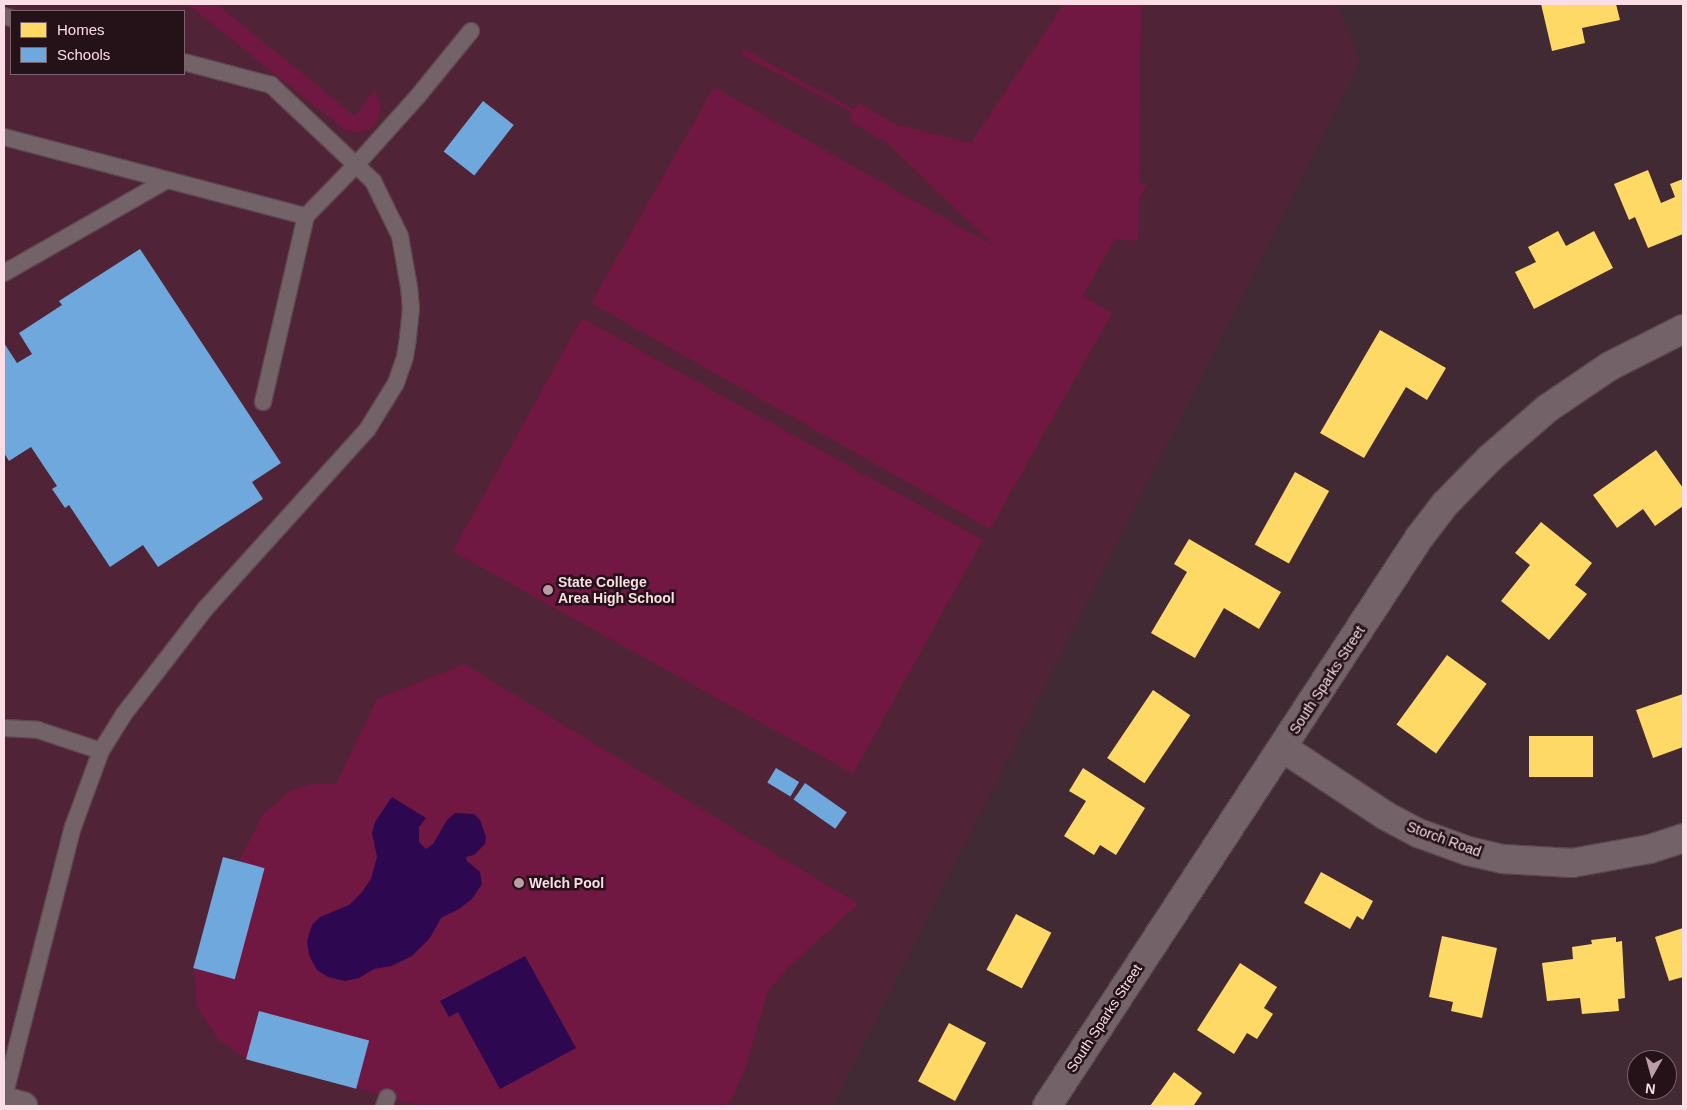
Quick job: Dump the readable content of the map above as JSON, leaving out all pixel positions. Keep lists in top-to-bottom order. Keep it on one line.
{"streets":{"street":["South Sparks Street","Storch Road"]},"crossings":[["South Sparks Street","Storch Road"]],"places":["State College Area High School","Welch Pool"],"legend":["Homes","Schools"],"north":"bottom"}
